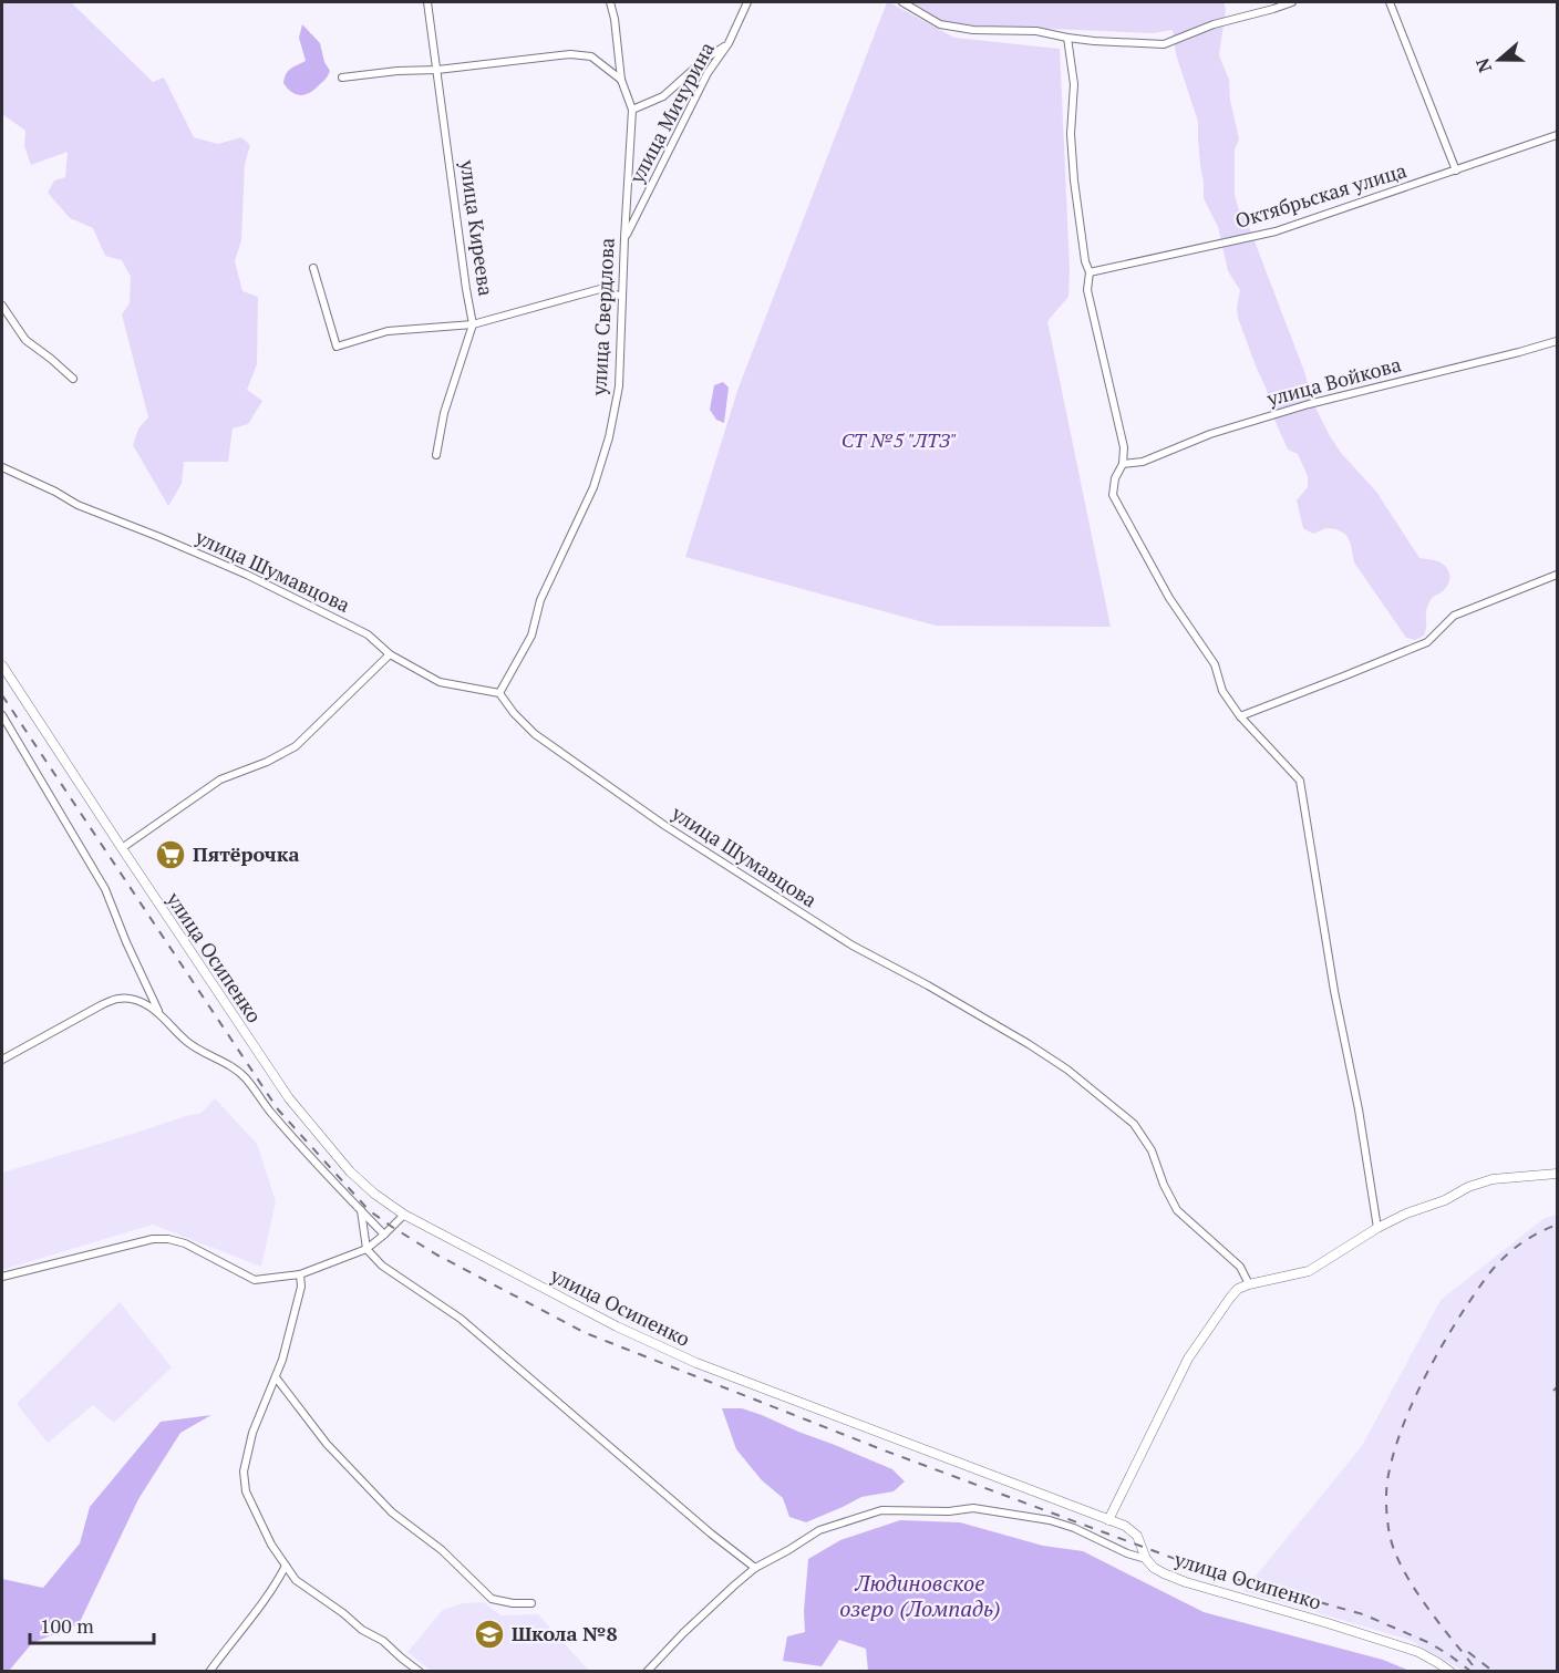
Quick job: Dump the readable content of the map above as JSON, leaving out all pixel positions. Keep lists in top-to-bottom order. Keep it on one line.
{"streets":{"street":["улица Мичурина","Октябрьская улица","улица Киреева","улица Свердлова","улица Войкова","улица Шумавцова","улица Осипенко"]},"crossings":[["улица Мичурина","улица Свердлова"],["улица Свердлова","улица Шумавцова"]],"water":["Людиновское озеро (Ломпадь)"],"parks":["СТ №5 \"ЛТЗ\""],"places":{"supermarket":["Пятёрочка"],"school or university":["Школа №8"]},"scale_bar":"100 m","north":"left"}
